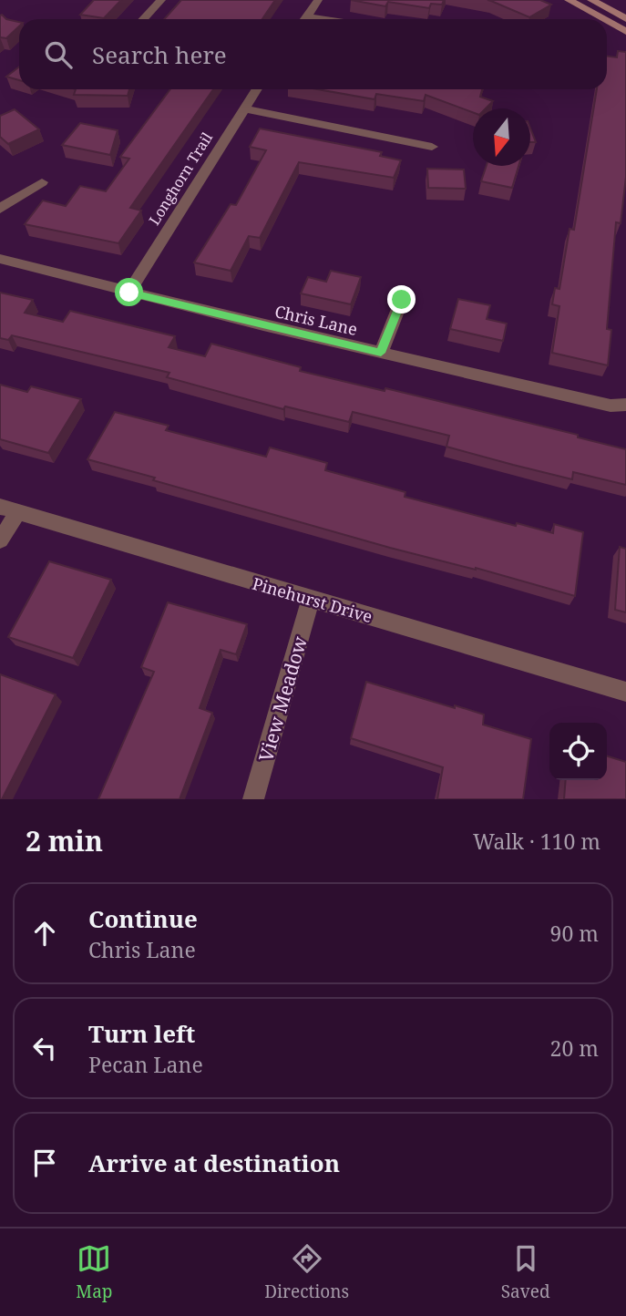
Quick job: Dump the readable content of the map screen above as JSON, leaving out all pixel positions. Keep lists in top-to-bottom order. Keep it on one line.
{"streets":{"street":["Longhorn Trail","Chris Lane","Pinehurst Drive","View Meadow"]},"crossings":[["Longhorn Trail","Chris Lane"],["Pinehurst Drive","View Meadow"]],"north":"bottom","page":{"search":"Search here","heading":["2 min","Walk · 110 m"],"list":[["Continue","Chris Lane","90 m"],["Turn left","Pecan Lane","20 m"],"Arrive at destination"],"nav":["Map","Directions","Saved"]}}
